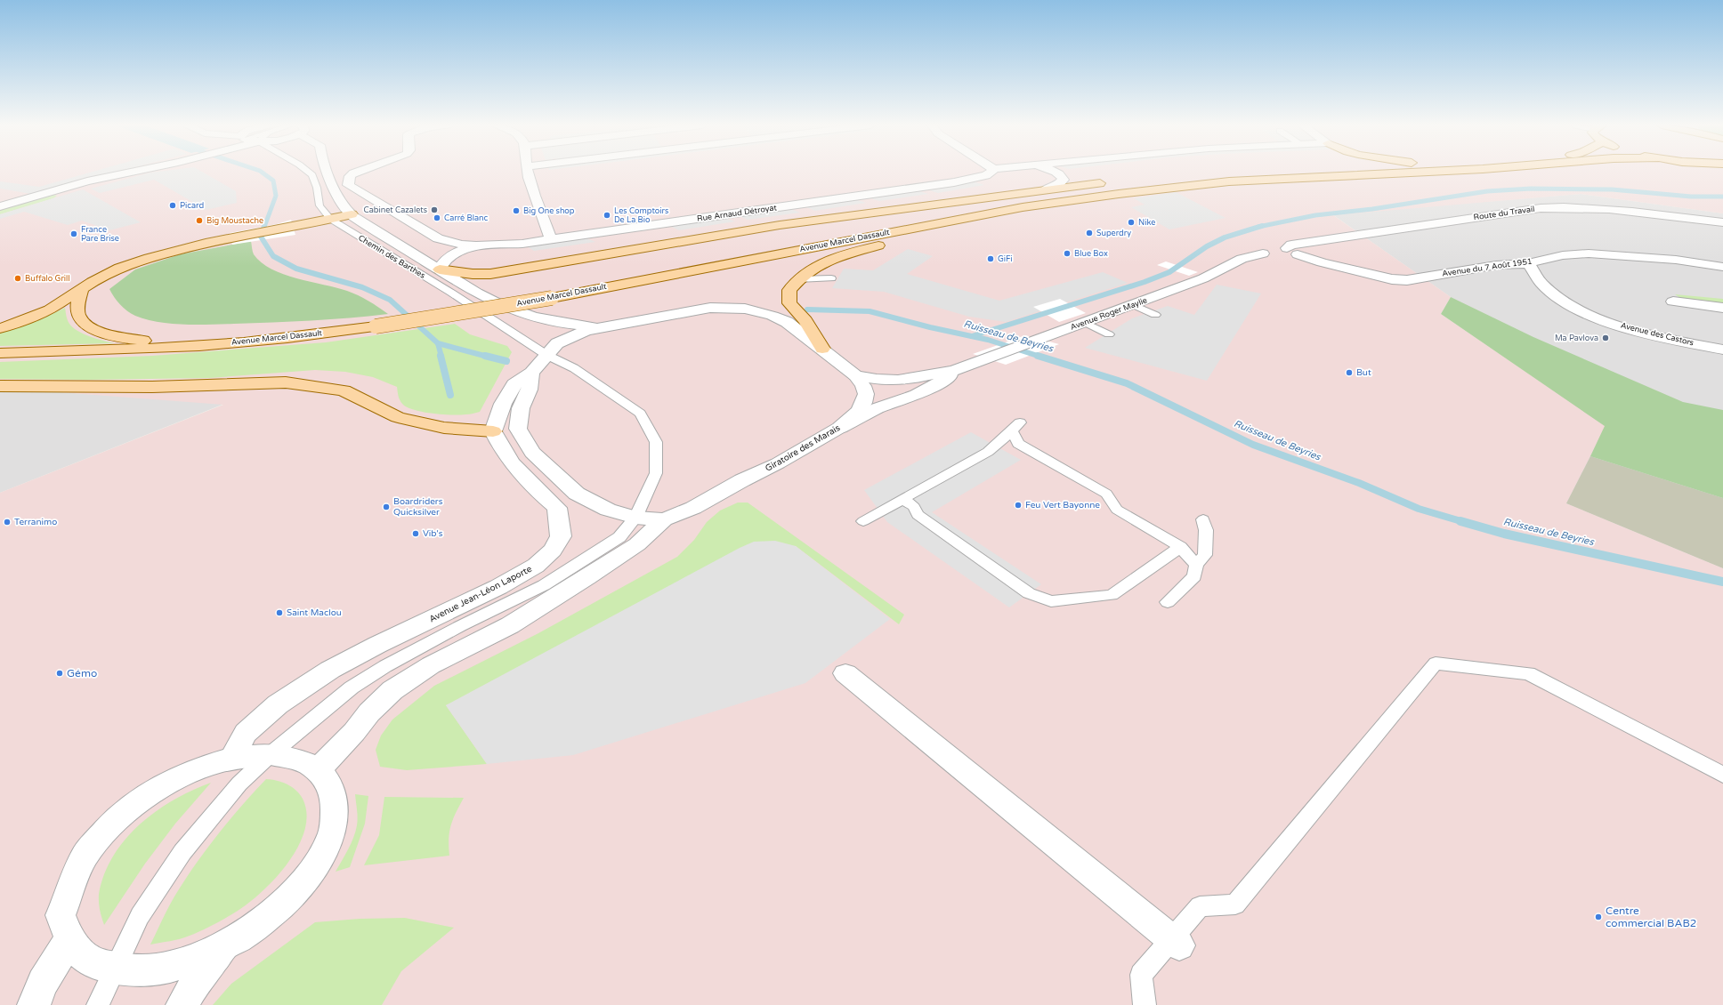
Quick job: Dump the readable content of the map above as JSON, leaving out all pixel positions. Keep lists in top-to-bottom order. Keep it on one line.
{"streets":{"main road":["Avenue Marcel Dassault"],"street":["Rue Arnaud Détroyat","Route du Travail","Chemin des Barthes","Avenue du 7 Août 1951","Avenue Roger Maylie","Avenue des Castors","Giratoire des Marais","Avenue Jean-Léon Laporte"]},"crossings":[["Rue Arnaud Détroyat","Chemin des Barthes"],["Route du Travail","Avenue du 7 Août 1951"],["Route du Travail","Avenue Roger Maylie"],["Chemin des Barthes","Giratoire des Marais"],["Avenue du 7 Août 1951","Avenue Roger Maylie"],["Avenue du 7 Août 1951","Avenue des Castors"],["Avenue Roger Maylie","Giratoire des Marais"]],"water":["Ruisseau de Beyries"],"places":["Picard","Cabinet Cazalets","Big One shop","Les Comptoirs De La Bio","Carré Blanc","Big Moustache","Nike","Superdry","France Pare Brise","Blue Box","GiFi","Buffalo Grill","Ma Pavlova","But","Feu Vert Bayonne","Boardriders Quicksilver","Terranimo","Vib's","Saint Maclou","Gémo","Centre commercial BAB2"]}
